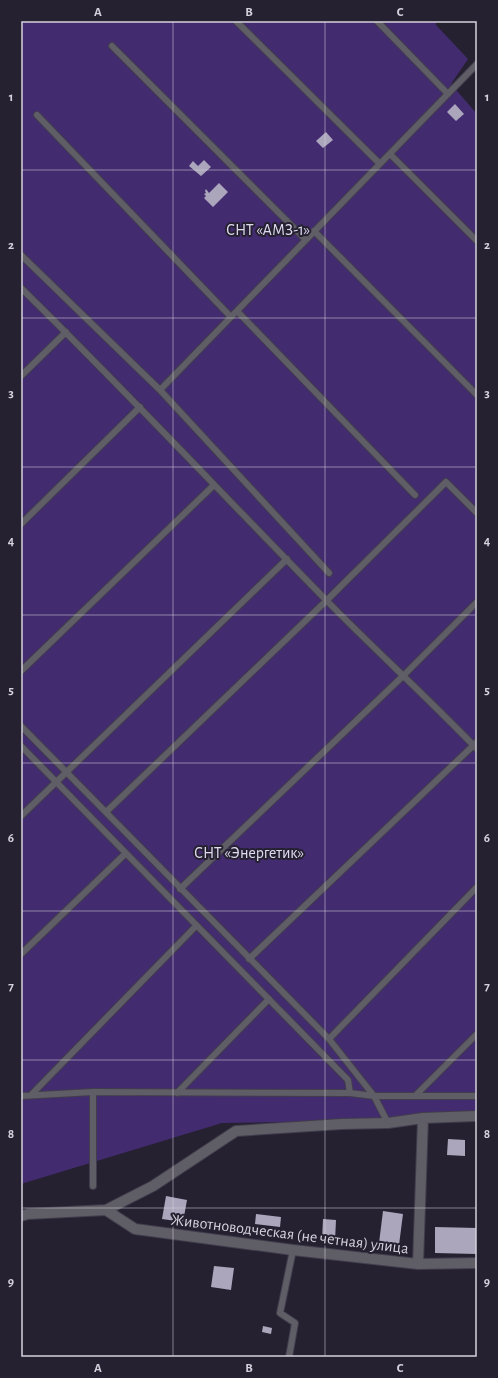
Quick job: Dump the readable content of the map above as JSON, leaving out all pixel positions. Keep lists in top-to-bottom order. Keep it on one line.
{"streets":{"street":["Животноводческая (не четная) улица"]},"parks":["СНТ «АМЗ-1»","СНТ «Энергетик»"],"grid":{"columns":["A","B","C"],"rows":["1","2","3","4","5","6","7","8","9"]}}
